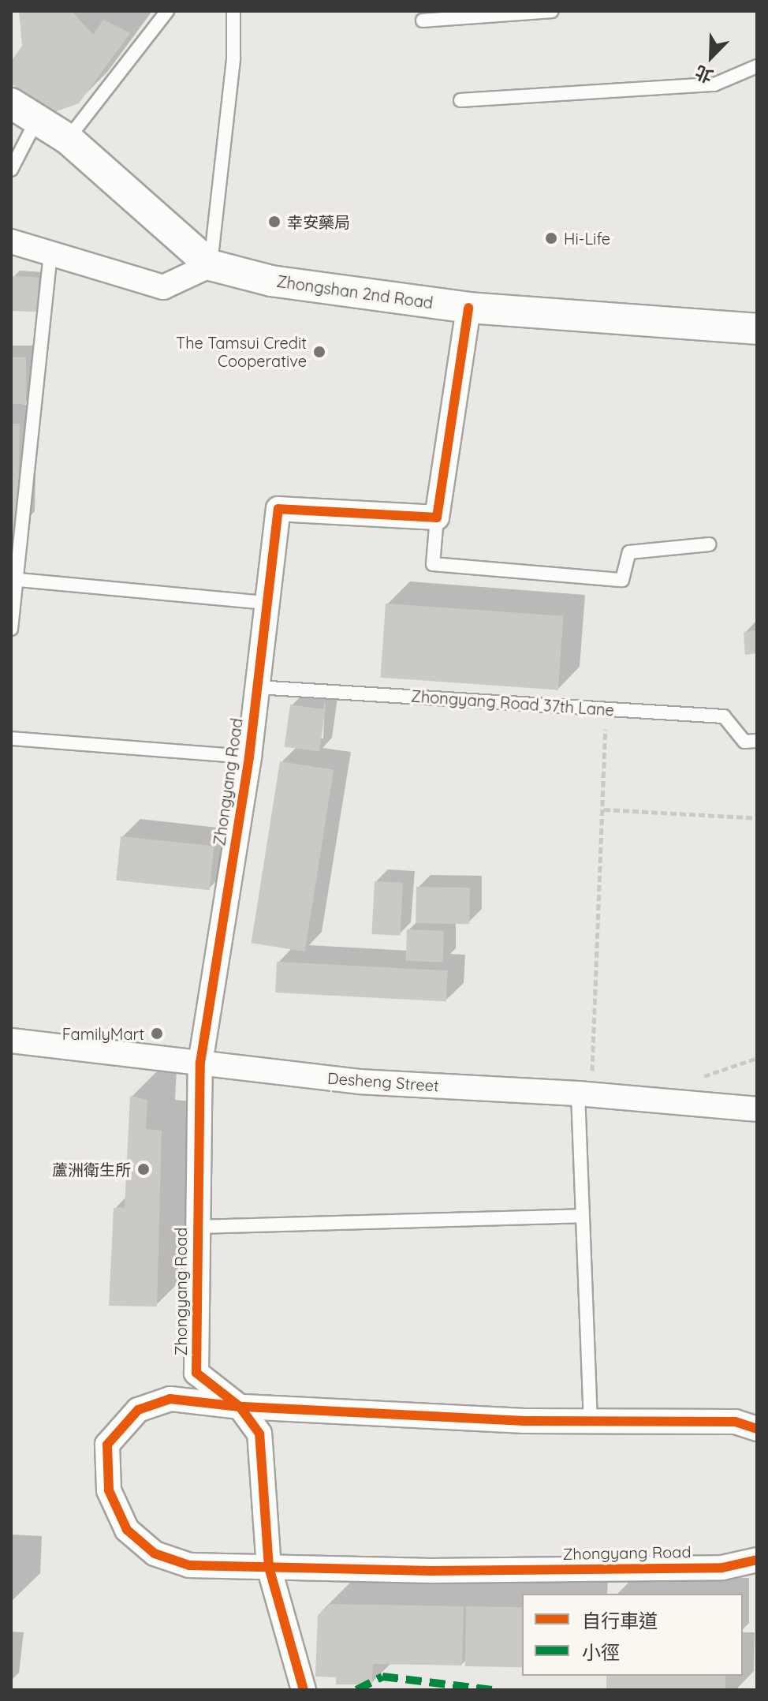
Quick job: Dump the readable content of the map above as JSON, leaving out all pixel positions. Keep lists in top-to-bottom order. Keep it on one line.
{"streets":{"street":["Zhongshan 2nd Road","Zhongyang Road","Desheng Street"],"lane":["Zhongyang Road 37th Lane"]},"crossings":[["Zhongyang Road 37th Lane","Zhongyang Road"],["Zhongyang Road","Desheng Street"]],"places":["幸安藥局","Hi-Life","The Tamsui Credit Cooperative","FamilyMart","蘆洲衛生所"],"legend":["自行車道","小徑"],"north":"bottom left"}
